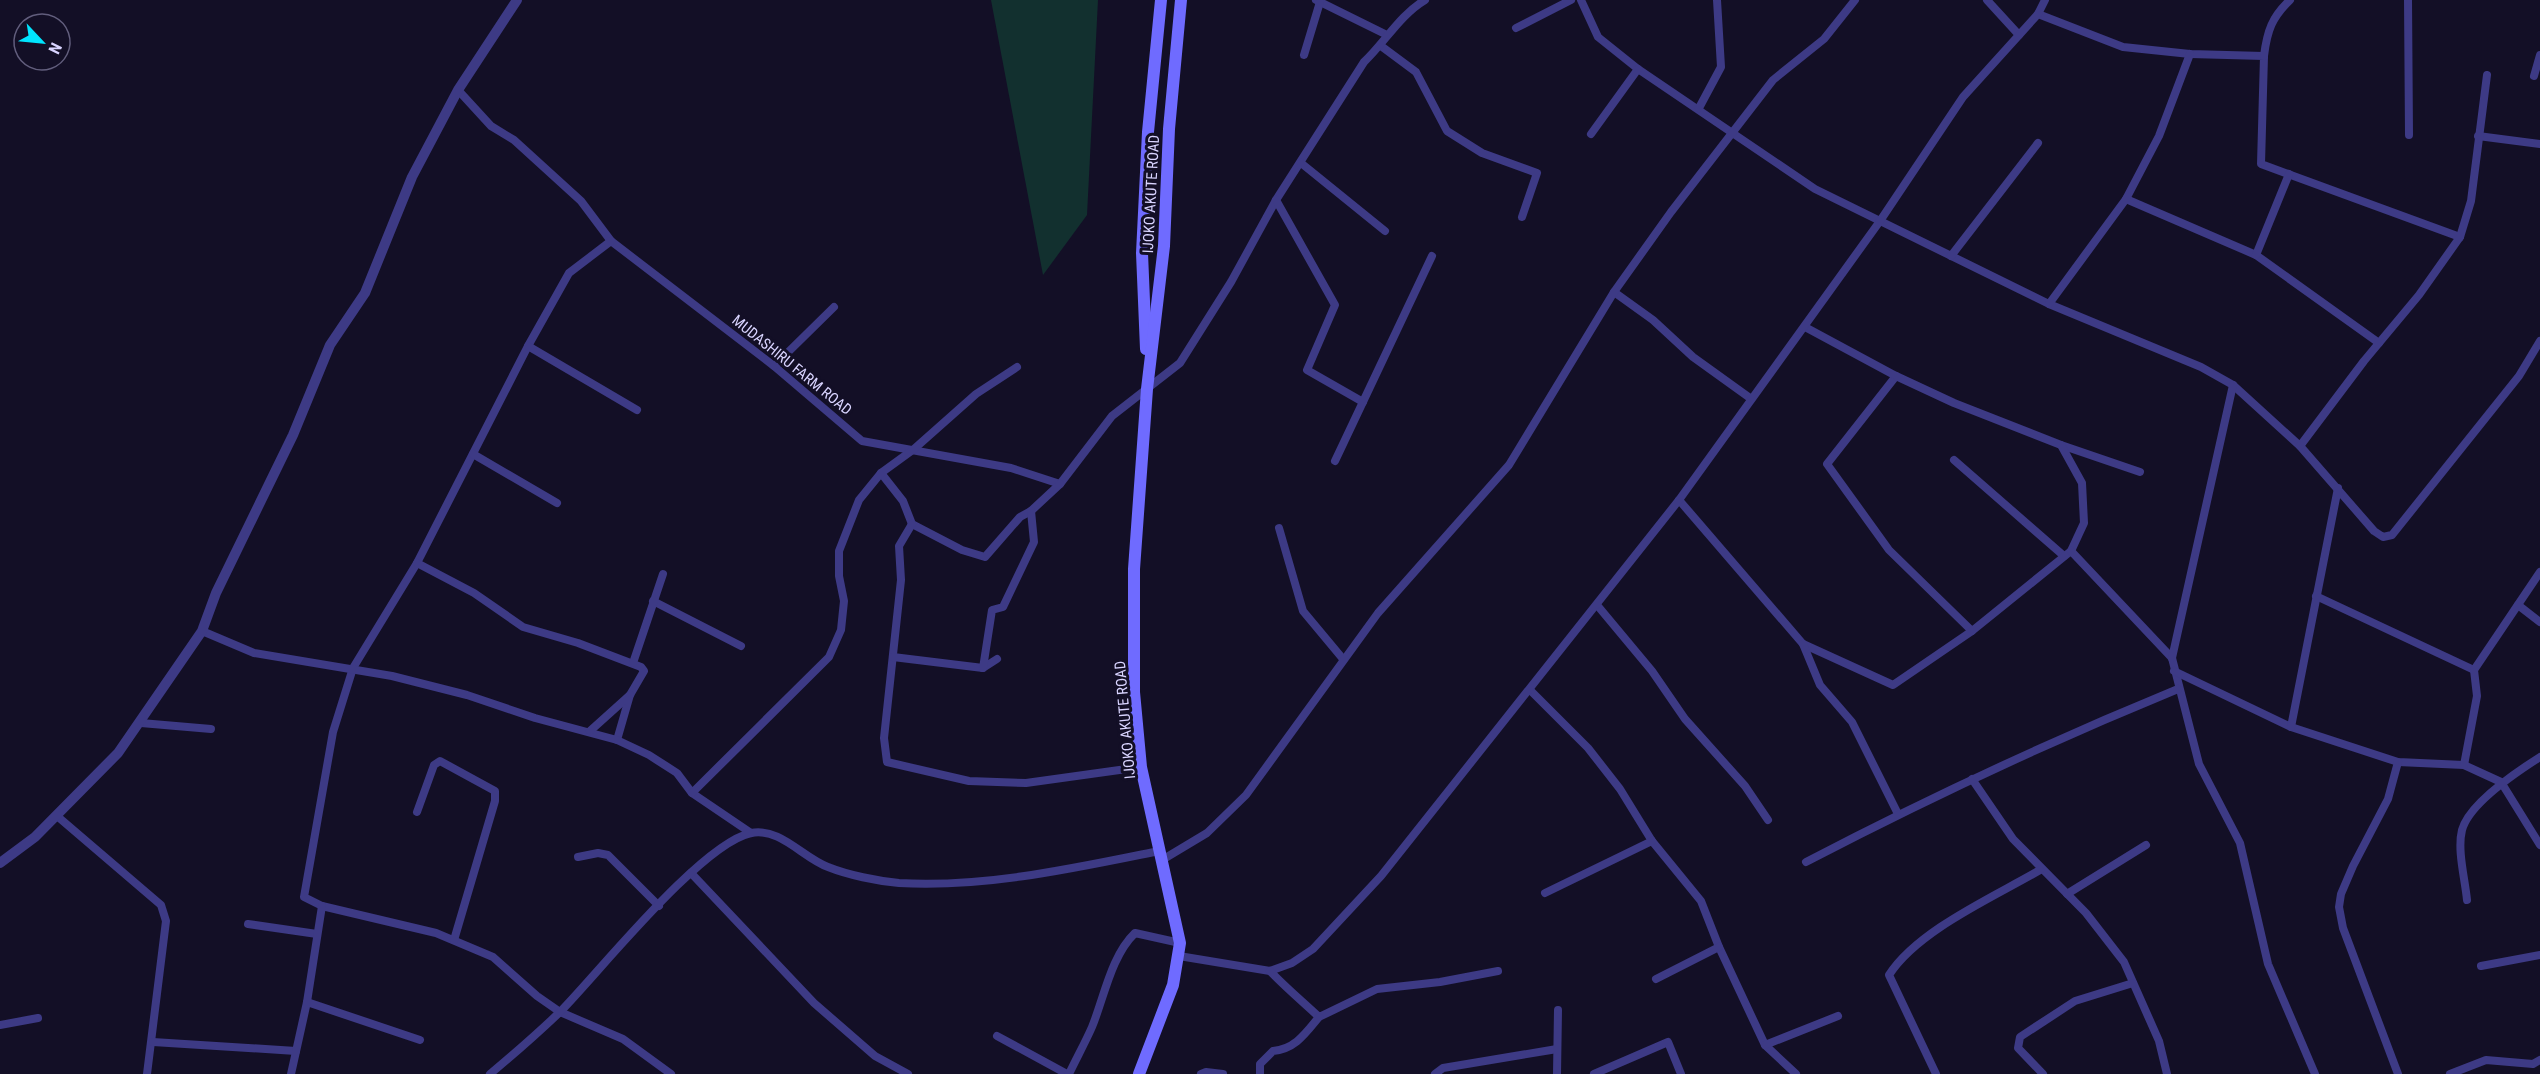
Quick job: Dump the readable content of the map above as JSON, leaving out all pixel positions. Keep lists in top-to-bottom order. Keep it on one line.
{"streets":{"main road":["IJOKO AKUTE ROAD"],"street":["MUDASHIRU FARM ROAD"]},"north":"bottom right"}
